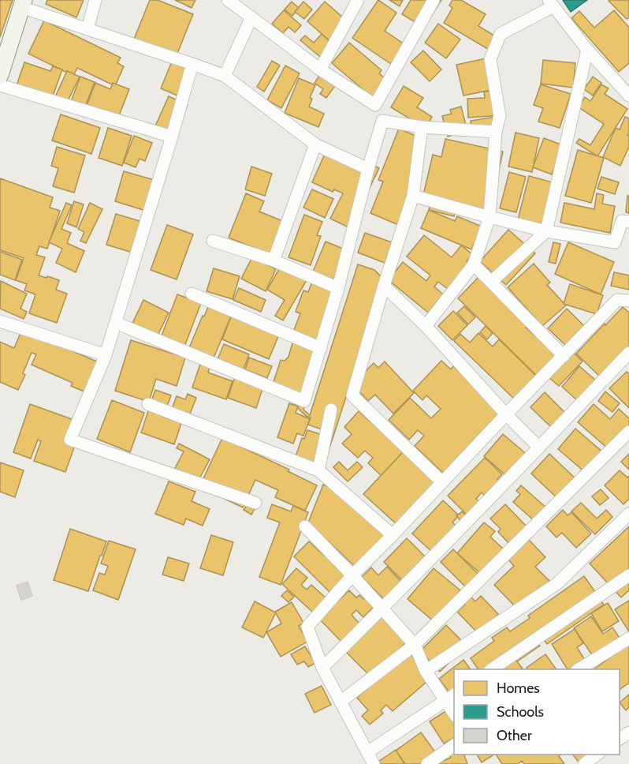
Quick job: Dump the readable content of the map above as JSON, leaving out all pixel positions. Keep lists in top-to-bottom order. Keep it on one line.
{"legend":["Homes","Schools","Other"]}
